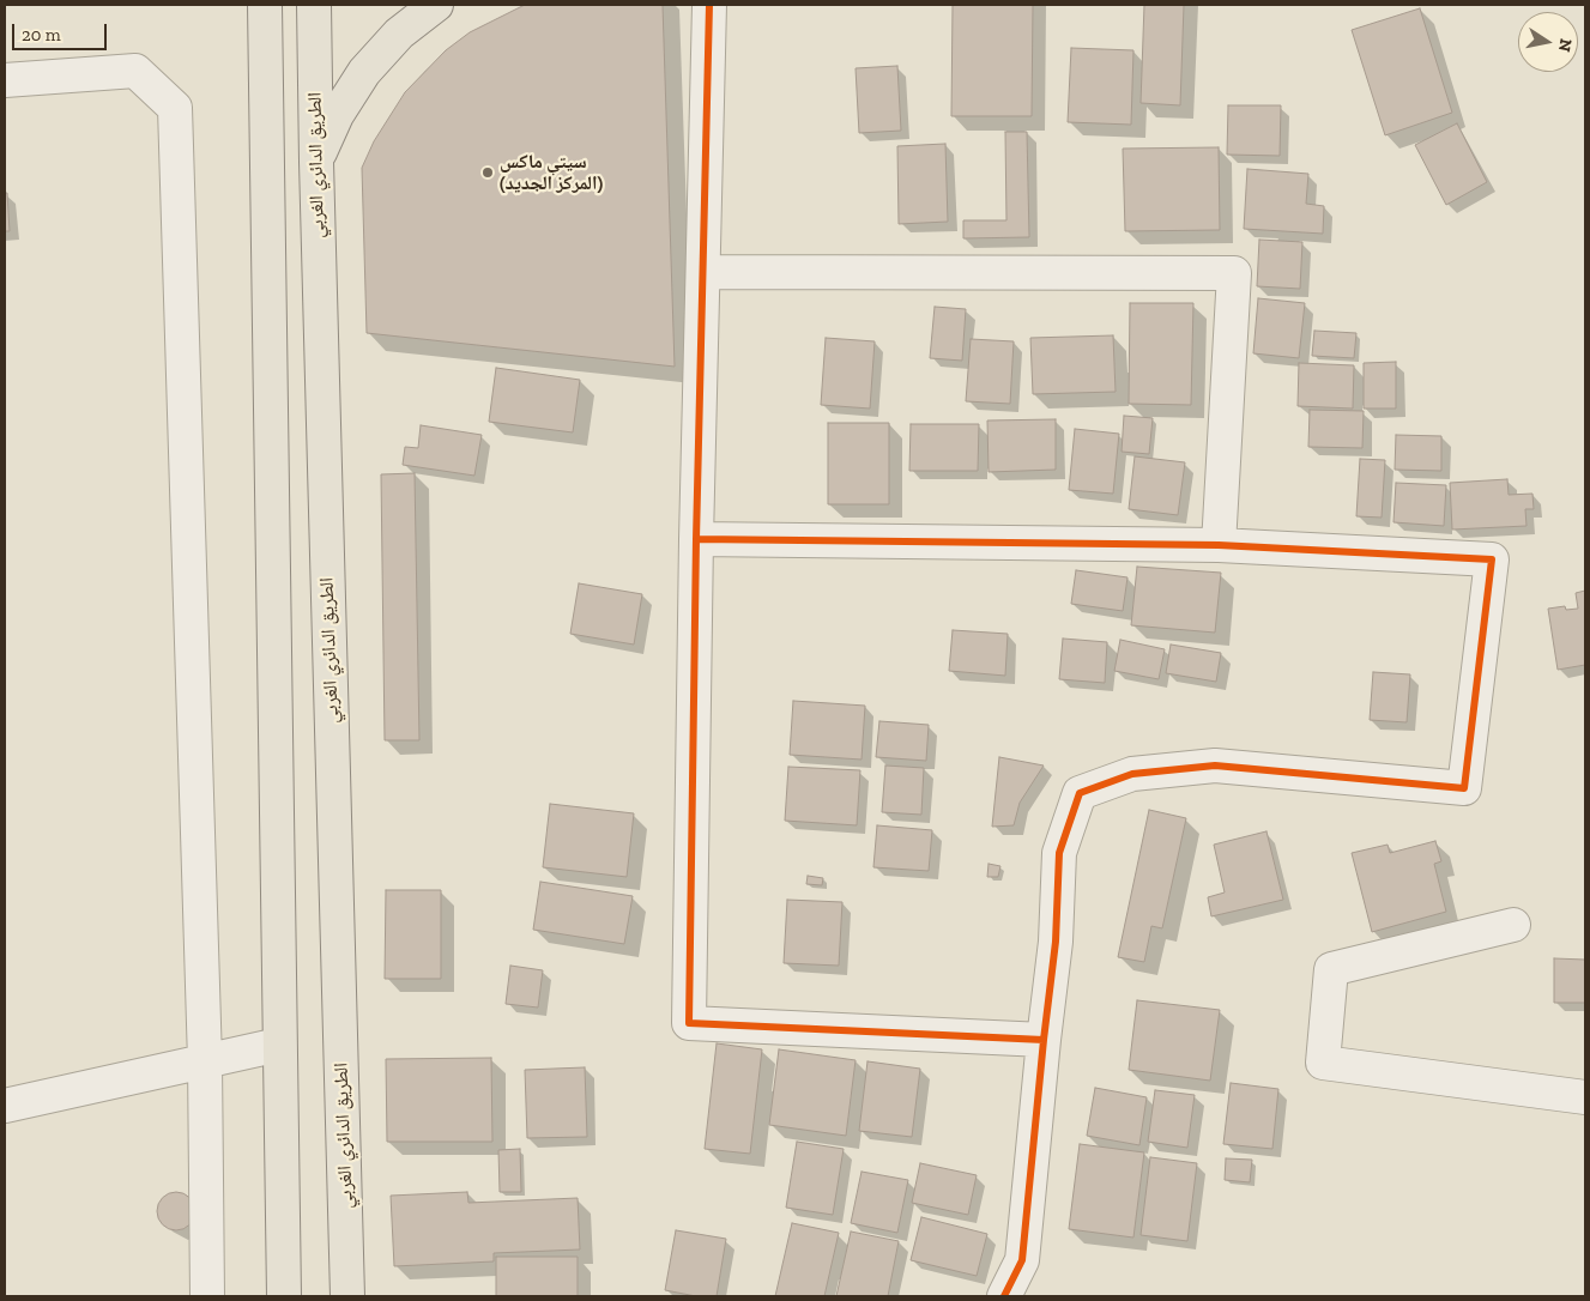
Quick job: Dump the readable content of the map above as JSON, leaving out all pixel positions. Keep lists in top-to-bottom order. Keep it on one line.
{"streets":{"main road":["الطريق الدائري الغربي"]},"places":["سيتي ماكس (المركز الجديد)"],"scale_bar":"20 m","north":"right"}
